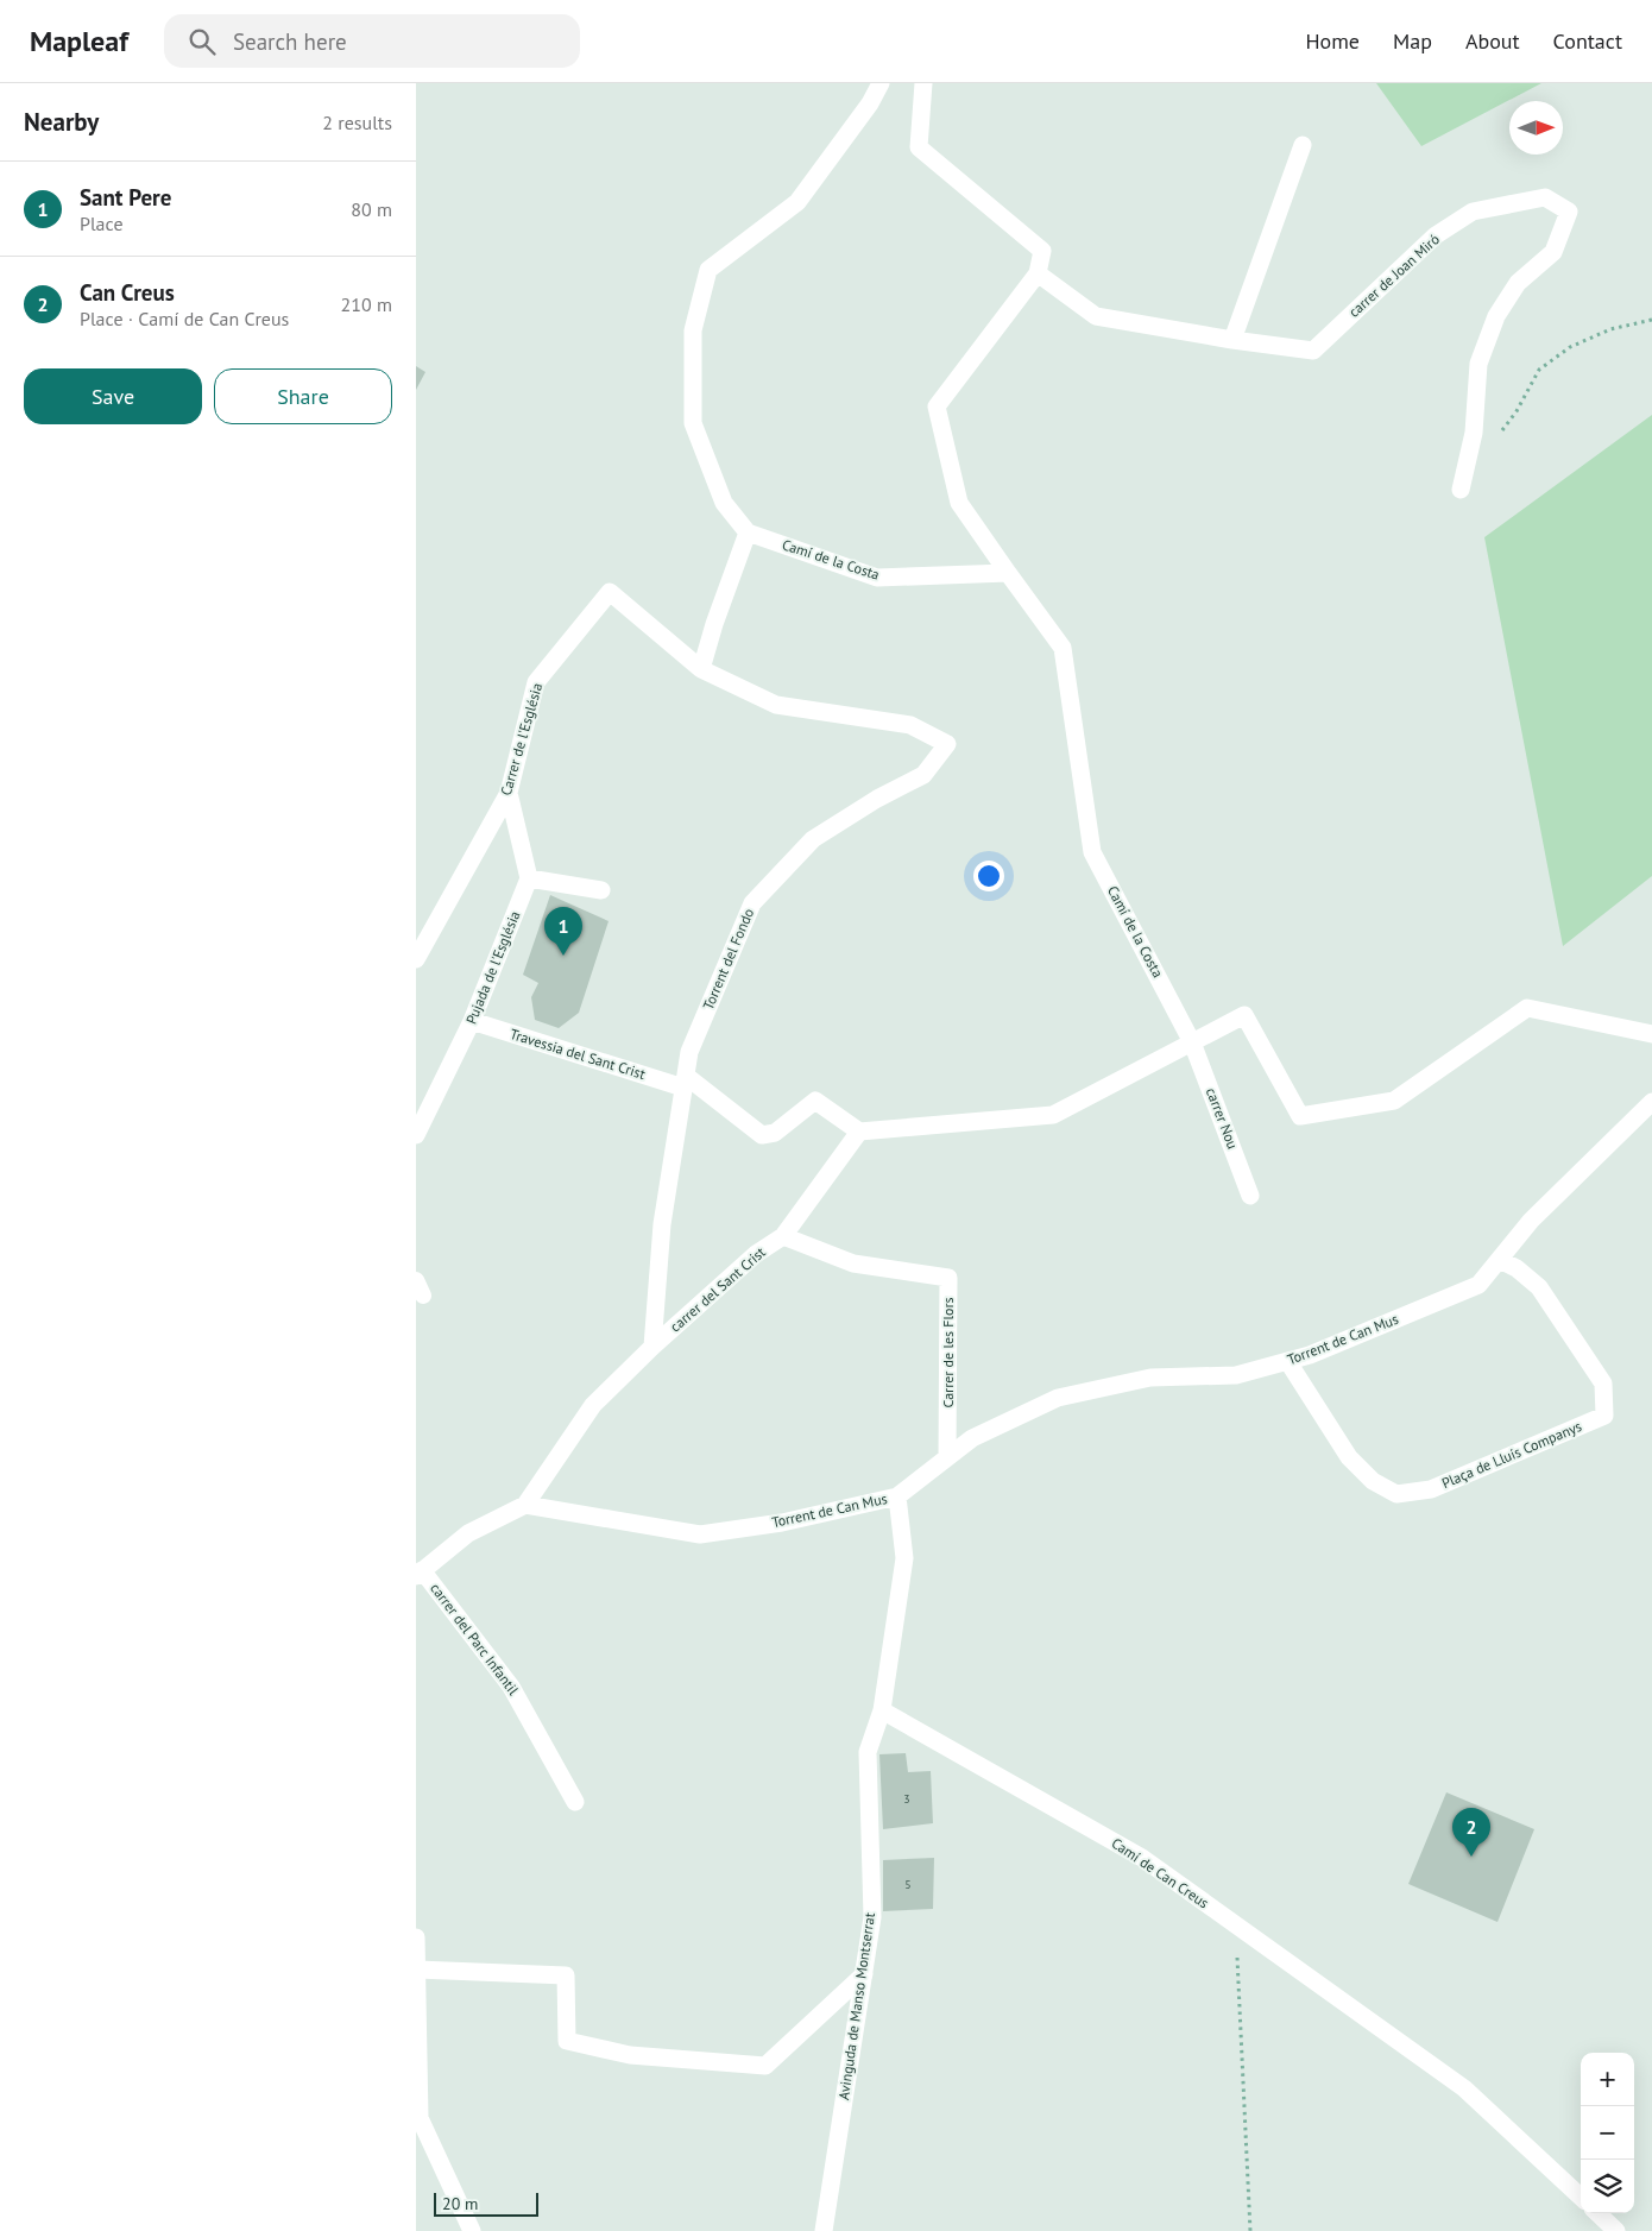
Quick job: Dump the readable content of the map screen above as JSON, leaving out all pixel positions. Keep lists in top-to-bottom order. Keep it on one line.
{"streets":{"street":["carrer de Joan Miró","Camí de la Costa","Carrer de l'Església","Torrent del Fondo","Pujada de l'Església","Travessia del Sant Crist","carrer Nou","carrer del Sant Crist","Torrent de Can Mus","Carrer de les Flors","Plaça de Lluís Companys","carrer del Parc Infantil","Camí de Can Creus","Avinguda de Manso Montserrat"]},"crossings":[["Camí de la Costa","carrer Nou"],["Carrer de l'Església","Torrent del Fondo"],["Torrent del Fondo","Travessia del Sant Crist"],["Torrent del Fondo","carrer del Sant Crist"],["Pujada de l'Església","Travessia del Sant Crist"],["Travessia del Sant Crist","carrer del Sant Crist"],["carrer del Sant Crist","Torrent de Can Mus"],["carrer del Sant Crist","Carrer de les Flors"],["carrer del Sant Crist","carrer del Parc Infantil"],["Torrent de Can Mus","Carrer de les Flors"],["Torrent de Can Mus","Plaça de Lluís Companys"],["Camí de Can Creus","Avinguda de Manso Montserrat"]],"house_numbers":["3","5"],"scale_bar":"20 m","north":"right","page":{"header":"Mapleaf","search":"Search here","nav":["Home","Map","About","Contact"],"heading":["Nearby","2 results"],"list":[{"mark":"1","name":"Sant Pere","note":"Place","value":"80 m"},{"mark":"2","name":"Can Creus","note":"Place · Camí de Can Creus","value":"210 m"}],"buttons":["Save","Share"],"pins":["1","2"],"map_buttons":["+","−"],"scale":"20 m"}}
